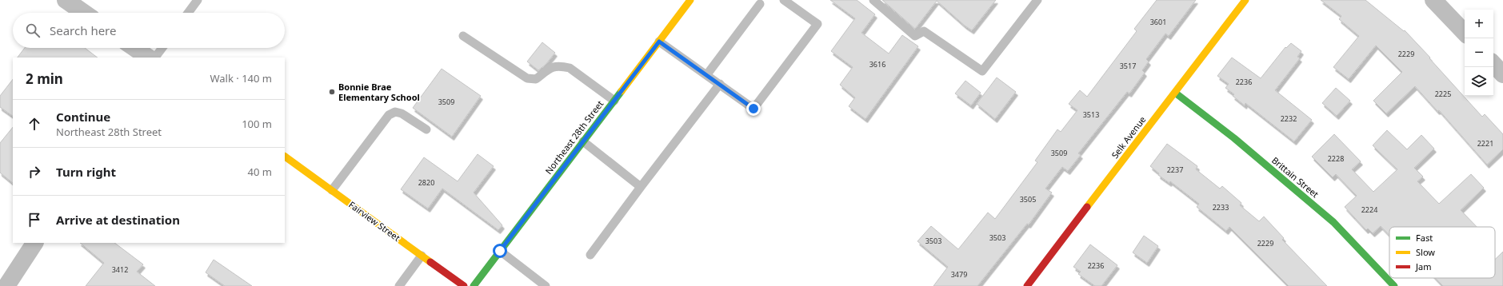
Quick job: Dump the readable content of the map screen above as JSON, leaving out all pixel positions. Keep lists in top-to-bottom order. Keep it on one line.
{"streets":{"street":["Northeast 28th Street","Selk Avenue","Brittain Street","Fairview Street"]},"crossings":[["Selk Avenue","Brittain Street"]],"places":["Bonnie Brae Elementary School"],"house_numbers":["3601","2229","3616","3517","2236","2225","3509","3513","2232","2221","3509","2228","2237","2820","3505","2233","2224","3503","3503","2229","2236","3412","3479"],"legend":["Fast","Slow","Jam"],"page":{"map_buttons":["+","−"],"search":"Search here","heading":["2 min","Walk · 140 m"],"list":[["Continue","Northeast 28th Street","100 m"],["Turn right","40 m"],"Arrive at destination"]}}
